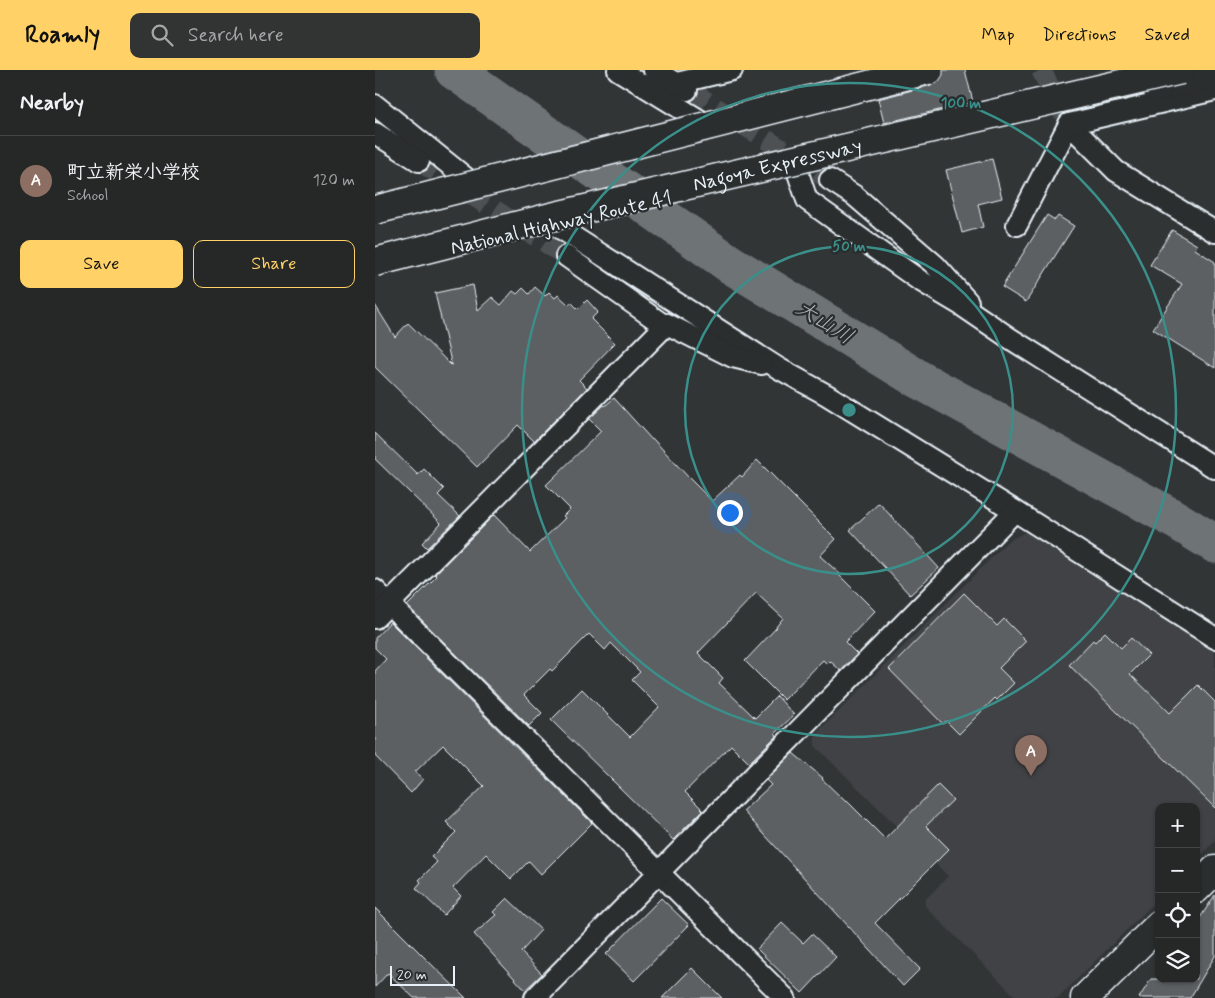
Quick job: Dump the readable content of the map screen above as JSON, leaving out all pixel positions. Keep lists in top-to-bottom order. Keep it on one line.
{"streets":{"main road":["Nagoya Expressway","National Highway Route 41"]},"water":["大山川"],"scale_bar":"20 m","page":{"header":"Roamly","search":"Search here","nav":["Map","Directions","Saved"],"heading":"Nearby","list":[{"mark":"A","name":"町立新栄小学校","note":"School","value":"120 m"}],"buttons":["Save","Share"],"pins":"A","map_buttons":["+","−"],"scale":"20 m"},"rings":["100 m","50 m"]}
